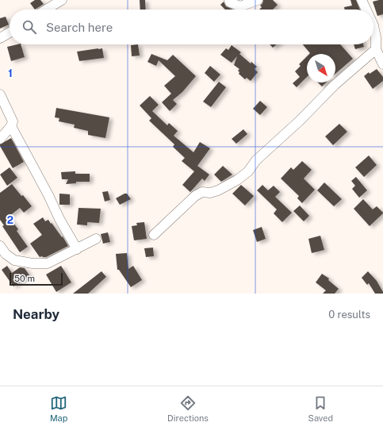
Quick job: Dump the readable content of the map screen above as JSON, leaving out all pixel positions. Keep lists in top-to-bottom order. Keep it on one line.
{"scale_bar":"50 m","north":"bottom right","page":{"search":"Search here","scale":"50 m","heading":["Nearby","0 results"],"nav":["Map","Directions","Saved"]},"grid":{"rows":["1","2"]}}
